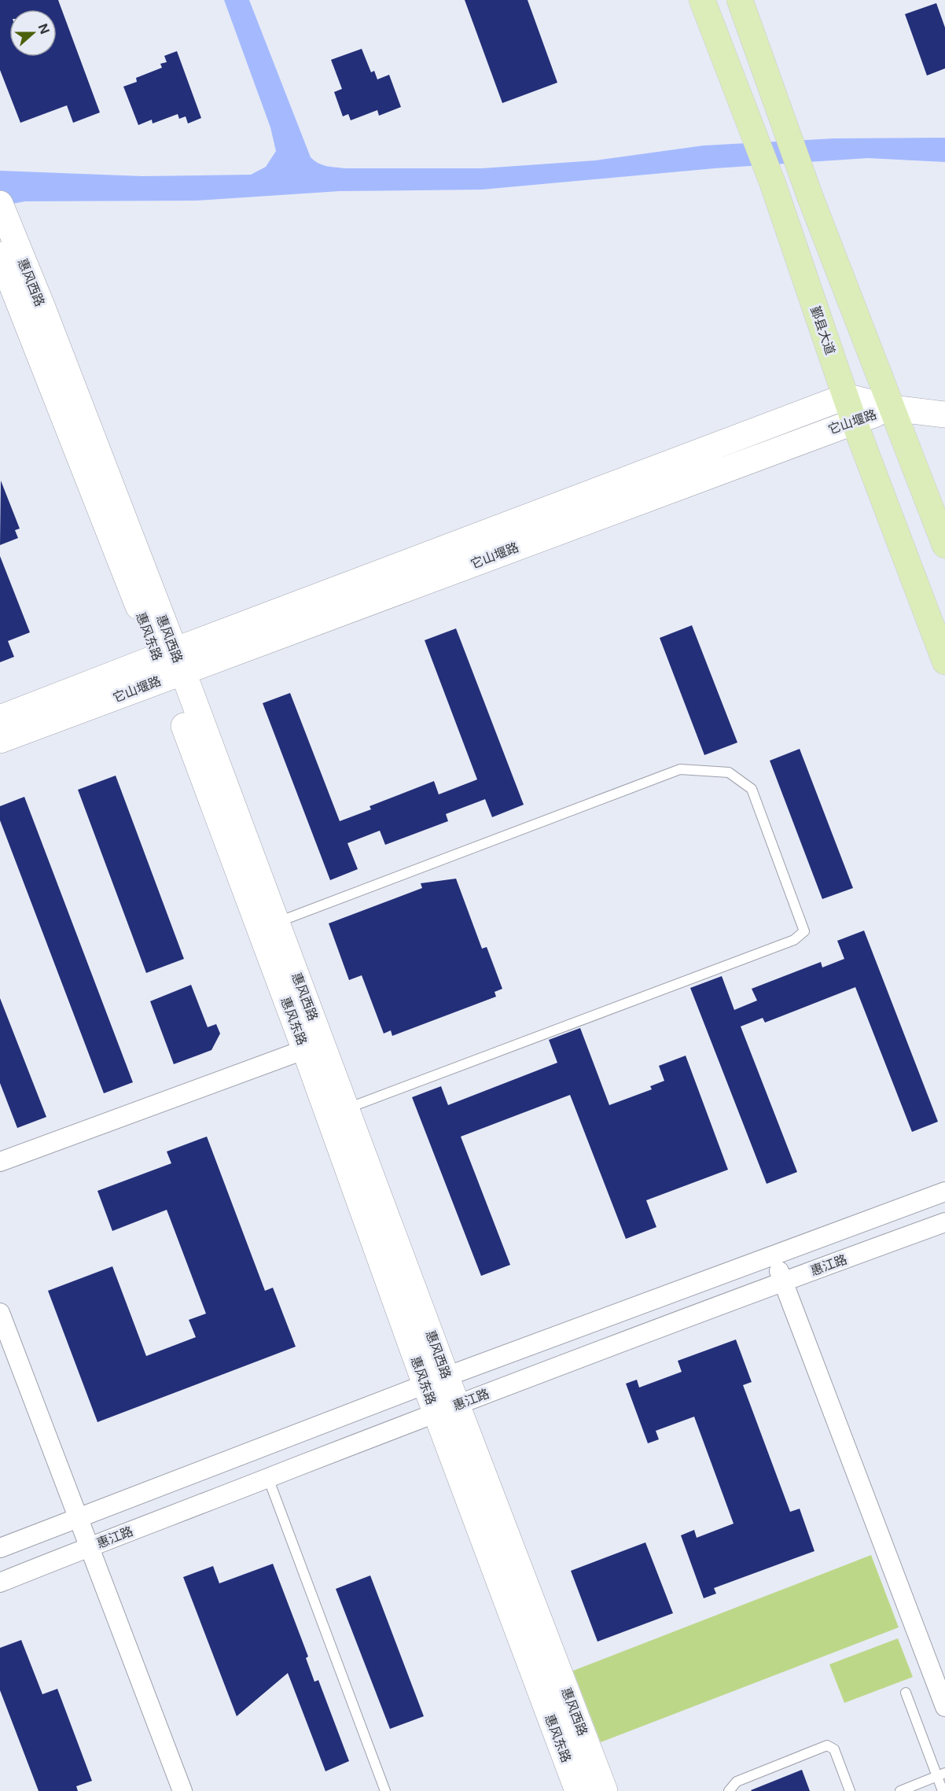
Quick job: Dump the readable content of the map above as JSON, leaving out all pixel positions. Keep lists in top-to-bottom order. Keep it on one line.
{"streets":{"main road":["鄞县大道"],"street":["惠风西路","它山堰路","惠风东路","惠江路"]},"crossings":[["惠风西路","它山堰路"],["惠风西路","惠风东路"],["惠风西路","惠江路"],["鄞县大道","它山堰路"],["它山堰路","惠风东路"],["惠风东路","惠江路"]],"north":"right"}
